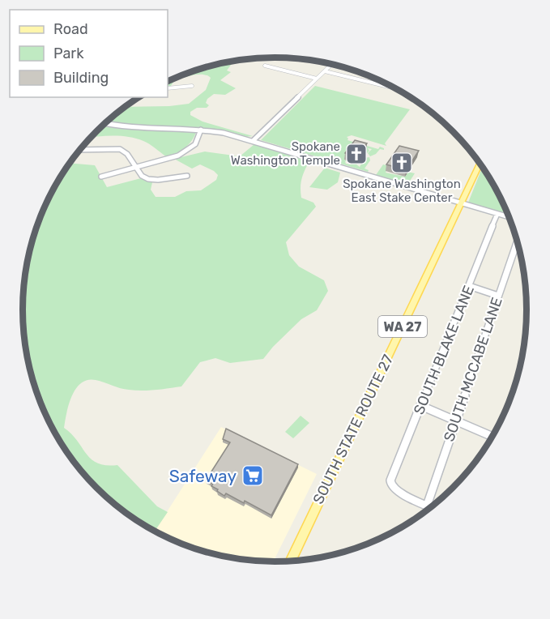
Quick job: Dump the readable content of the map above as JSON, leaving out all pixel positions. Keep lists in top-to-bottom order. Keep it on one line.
{"streets":{"main road":["WA 27","SOUTH STATE ROUTE 27"],"street":["SOUTH BLAKE LANE","SOUTH MCCABE LANE"]},"crossings":[["SOUTH BLAKE LANE","SOUTH MCCABE LANE"]],"places":{"church":["Spokane Washington Temple","Spokane Washington East Stake Center"],"supermarket":["Safeway"]},"legend":["Road","Park","Building"]}
